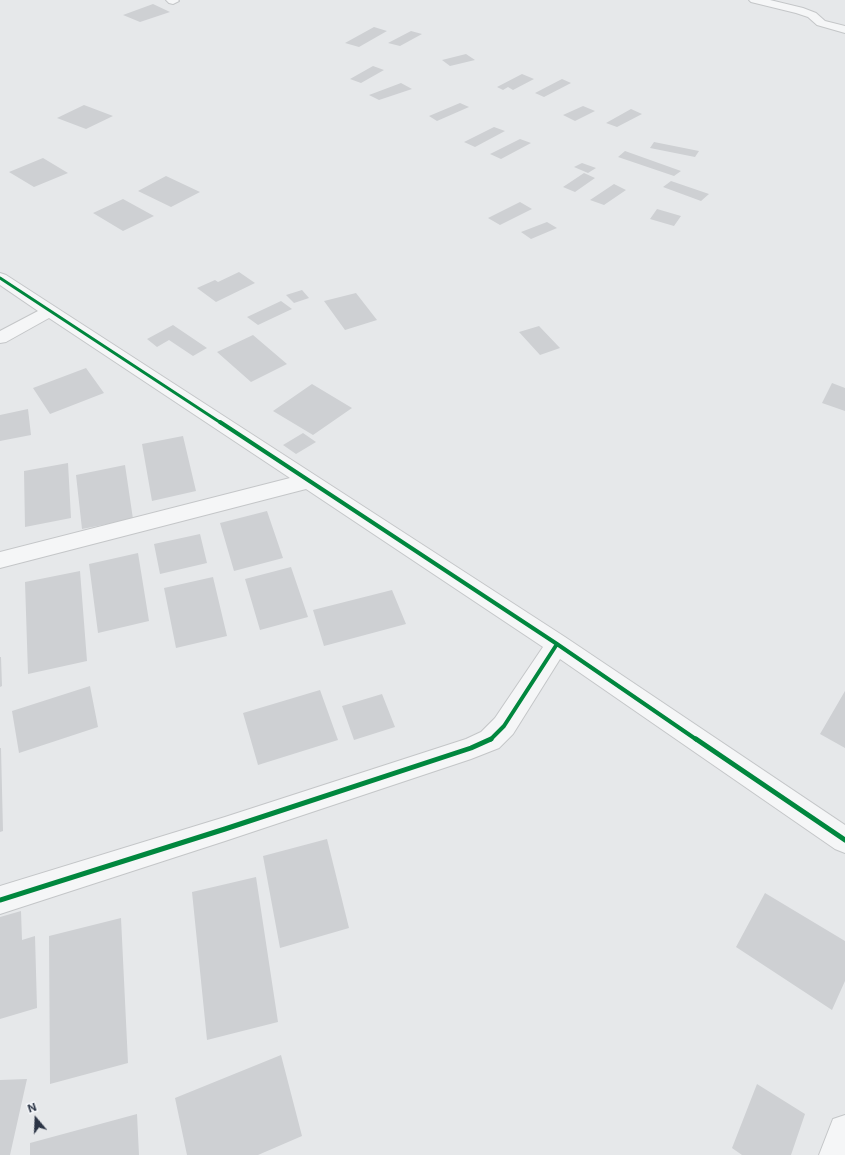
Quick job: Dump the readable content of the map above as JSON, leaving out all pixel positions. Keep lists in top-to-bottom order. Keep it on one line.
{"north":"top"}
